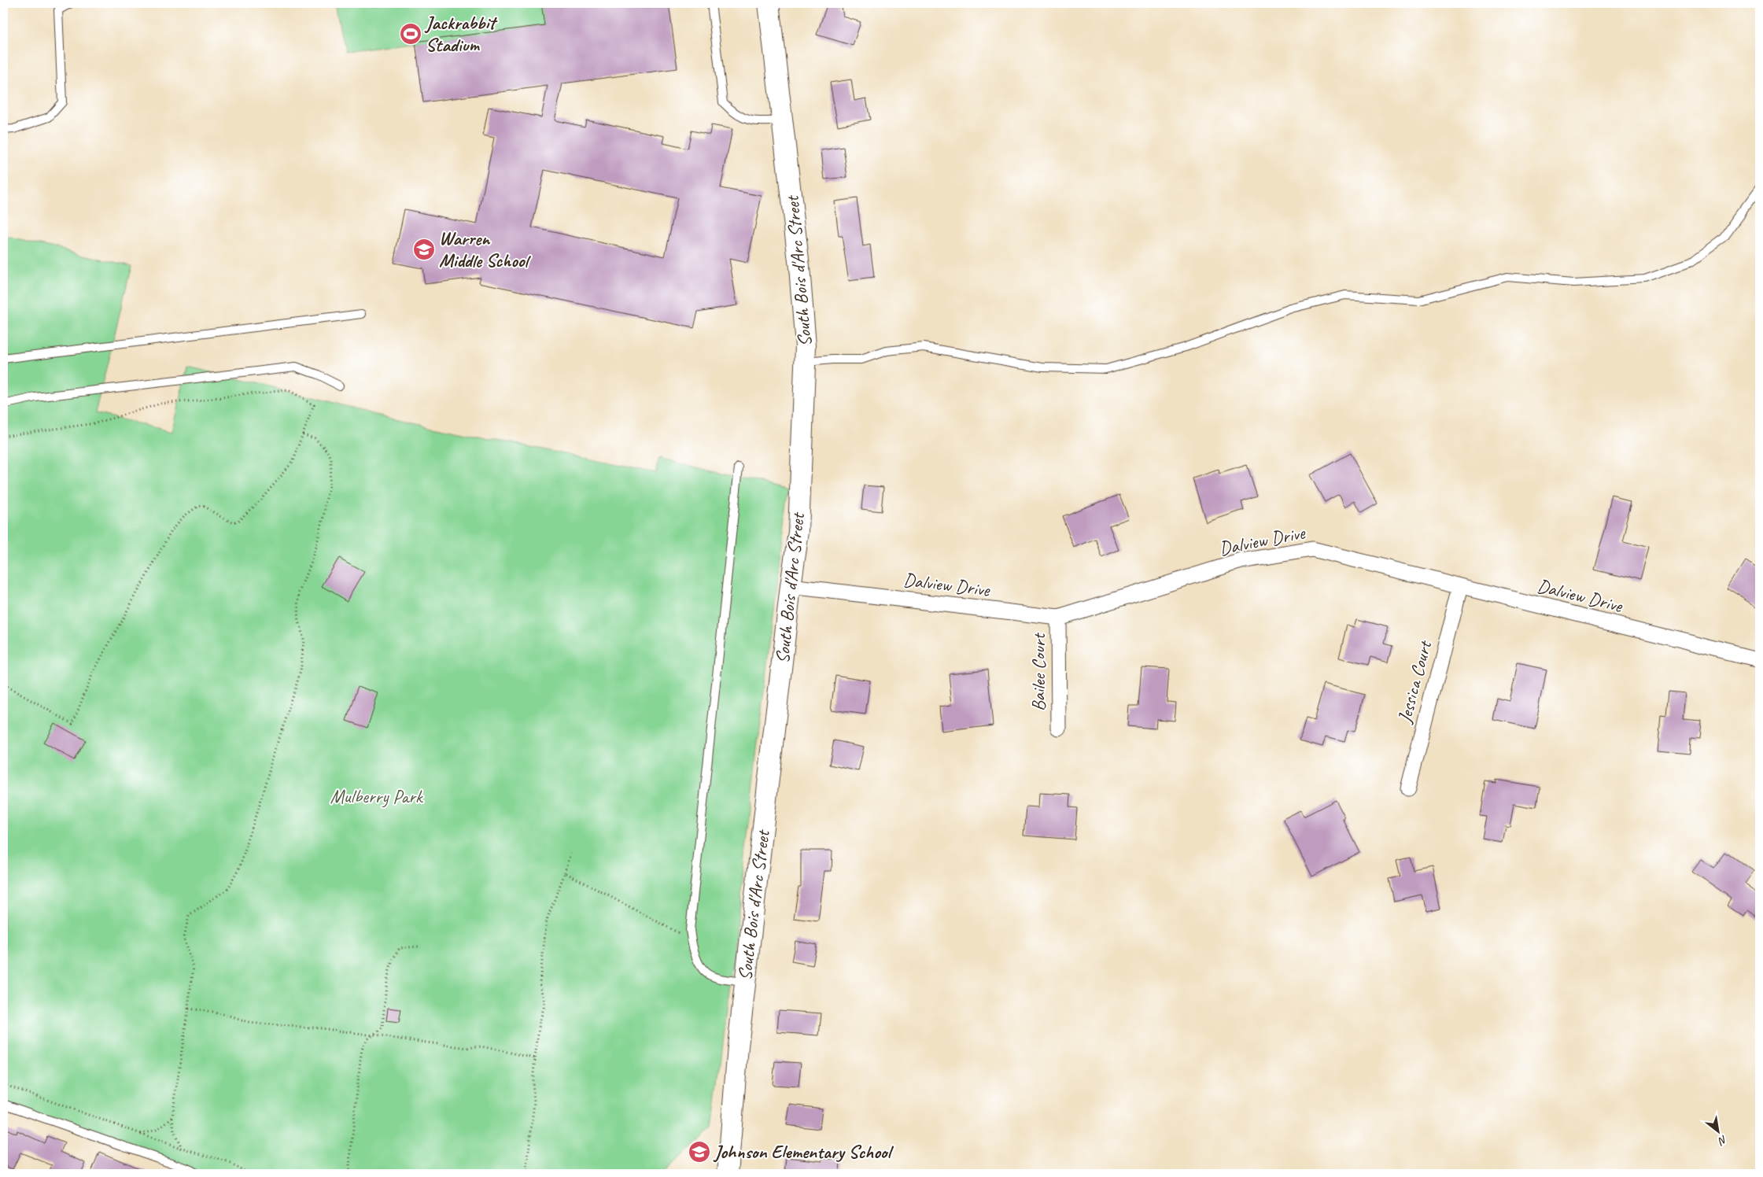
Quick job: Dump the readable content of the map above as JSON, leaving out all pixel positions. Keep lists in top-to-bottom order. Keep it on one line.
{"streets":{"main road":["South Bois d'Arc Street"],"street":["Dalview Drive","Bailee Court","Jessica Court"]},"crossings":[["South Bois d'Arc Street","Dalview Drive"],["Dalview Drive","Bailee Court"],["Dalview Drive","Jessica Court"]],"parks":["Mulberry Park"],"places":{"sports":["Jackrabbit Stadium"],"school or university":["Warren Middle School","Johnson Elementary School"]},"north":"bottom right"}
